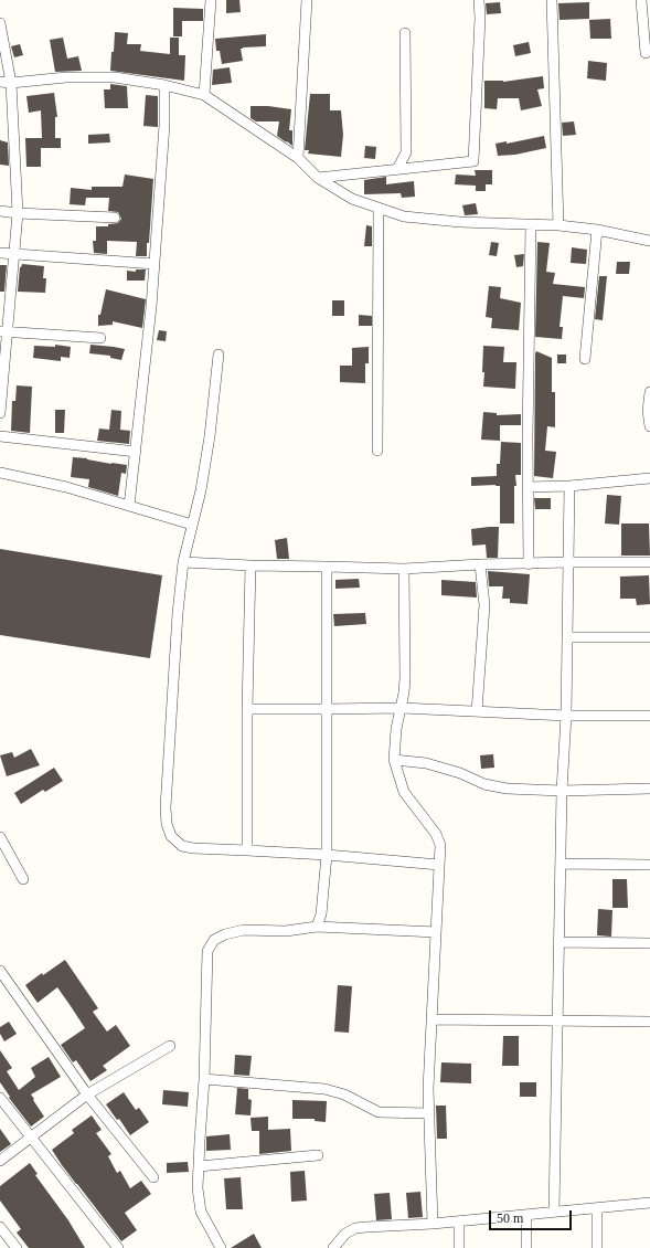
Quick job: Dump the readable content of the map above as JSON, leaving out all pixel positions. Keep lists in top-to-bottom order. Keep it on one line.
{"scale_bar":"50 m"}
